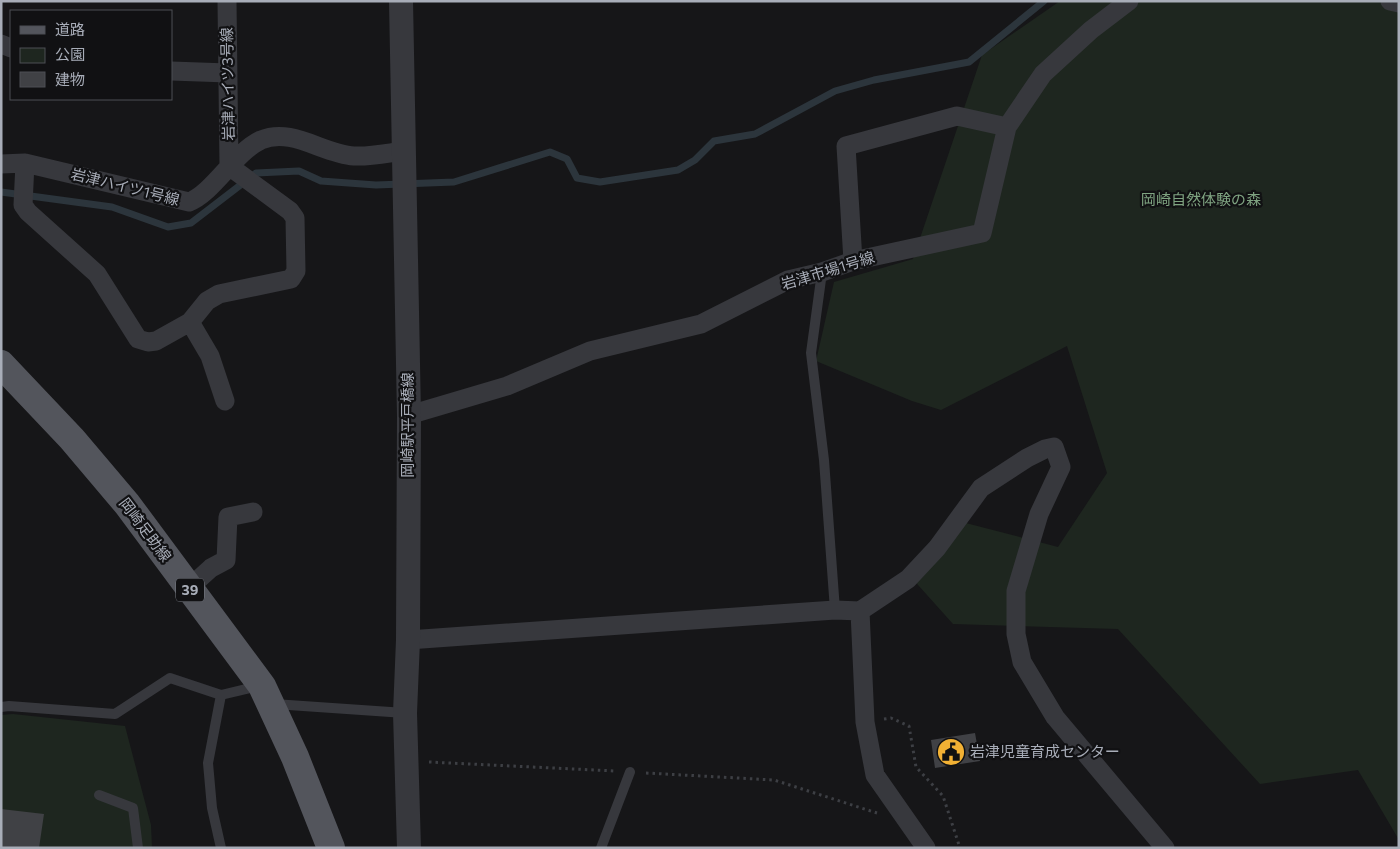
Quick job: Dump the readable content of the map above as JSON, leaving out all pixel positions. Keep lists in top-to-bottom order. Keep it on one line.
{"streets":{"main road":["岡崎足助線","39"],"street":["岩津ハイツ3号線","岩津ハイツ1号線","岩津市場1号線","岡崎駅平戸橋線"]},"crossings":[["岩津ハイツ3号線","岩津ハイツ1号線"],["岩津ハイツ1号線","岡崎駅平戸橋線"],["岩津市場1号線","岡崎駅平戸橋線"]],"parks":["岡崎自然体験の森"],"places":{"public building":["岩津児童育成センター"]},"legend":["道路","公園","建物"]}
